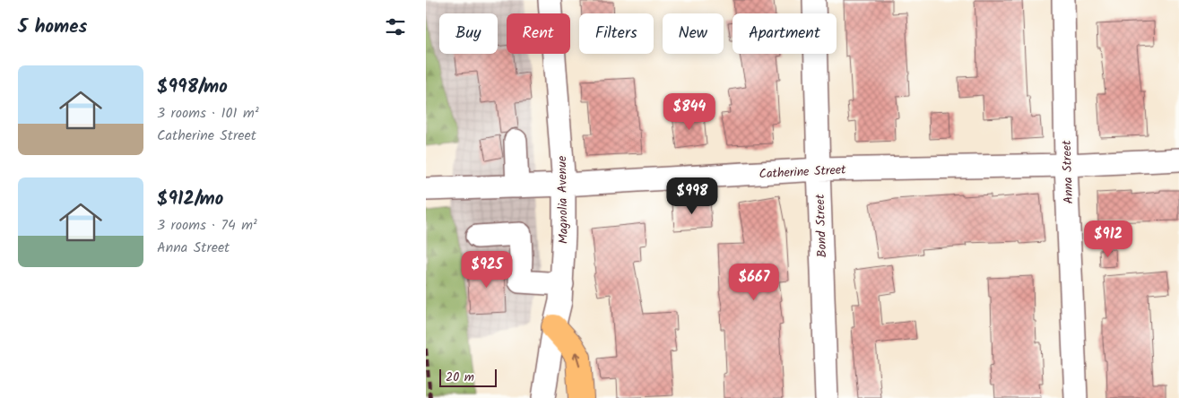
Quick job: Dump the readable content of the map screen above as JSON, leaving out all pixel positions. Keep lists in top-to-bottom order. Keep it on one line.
{"streets":{"street":["Catherine Street","Anna Street","Magnolia Avenue","Bond Street"]},"crossings":[["Catherine Street","Anna Street"],["Catherine Street","Magnolia Avenue"],["Catherine Street","Bond Street"]],"scale_bar":"20 m","page":{"heading":"5 homes","chip":["Buy","Rent","Filters","New","Apartment"],"list":[{"name":"$998/mo","note":"3 rooms · 101 m² · Catherine Street"},{"name":"$912/mo","note":"3 rooms · 74 m² · Anna Street"}],"price":["$844","$998","$912","$925","$667"],"scale":"20 m"}}
